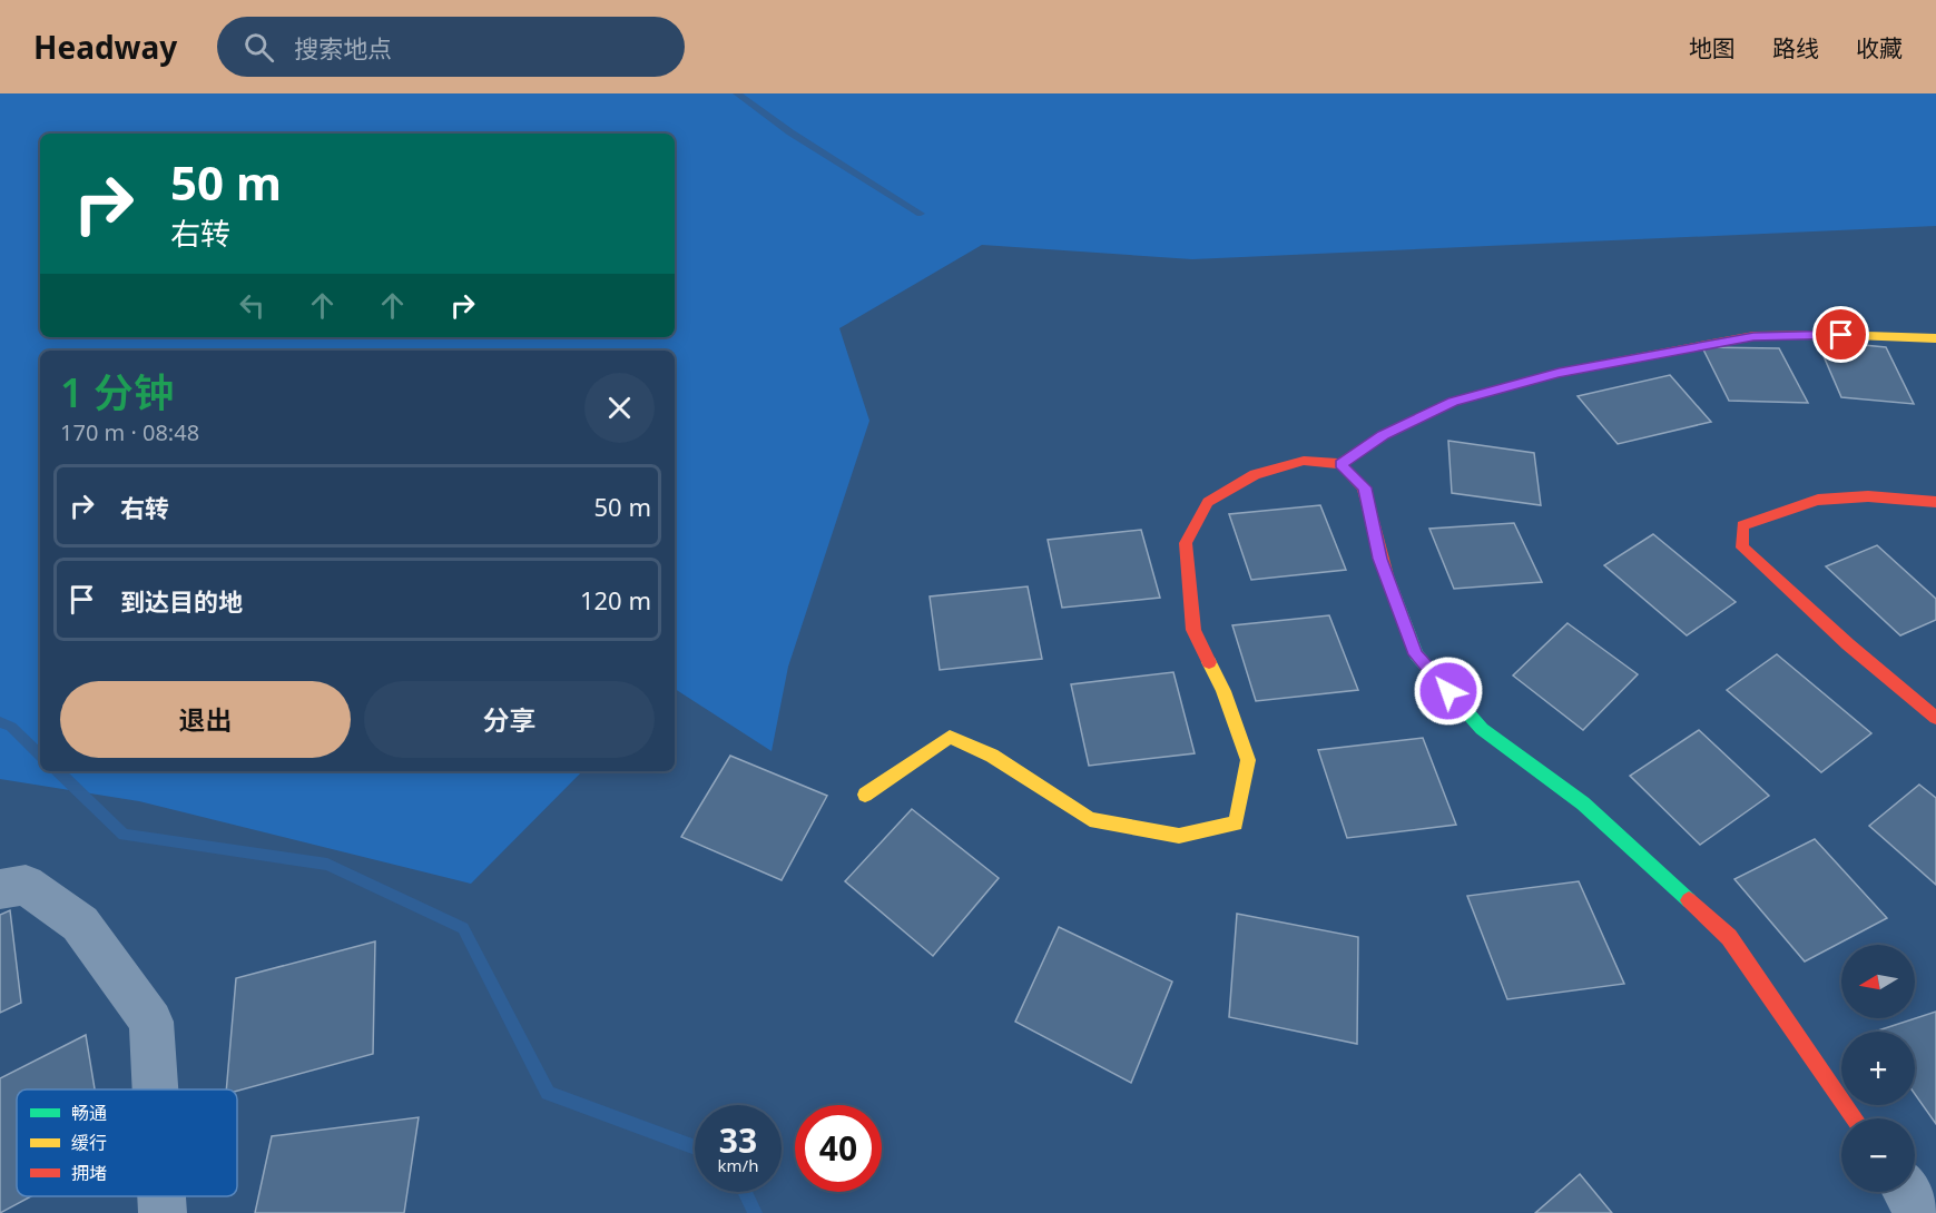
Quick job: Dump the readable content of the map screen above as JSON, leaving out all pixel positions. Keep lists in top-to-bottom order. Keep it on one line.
{"legend":["畅通","缓行","拥堵"],"north":"left","page":{"header":"Headway","search":"搜索地点","nav":["地图","路线","收藏"],"turn":["50 m","右转"],"heading":["1 分钟","170 m · 08:48"],"list":[{"name":"右转","value":"50 m"},{"name":"到达目的地","value":"120 m"}],"buttons":["退出","分享"],"map_buttons":["+","−"],"speed":"33 km/h","limit":"40"}}
